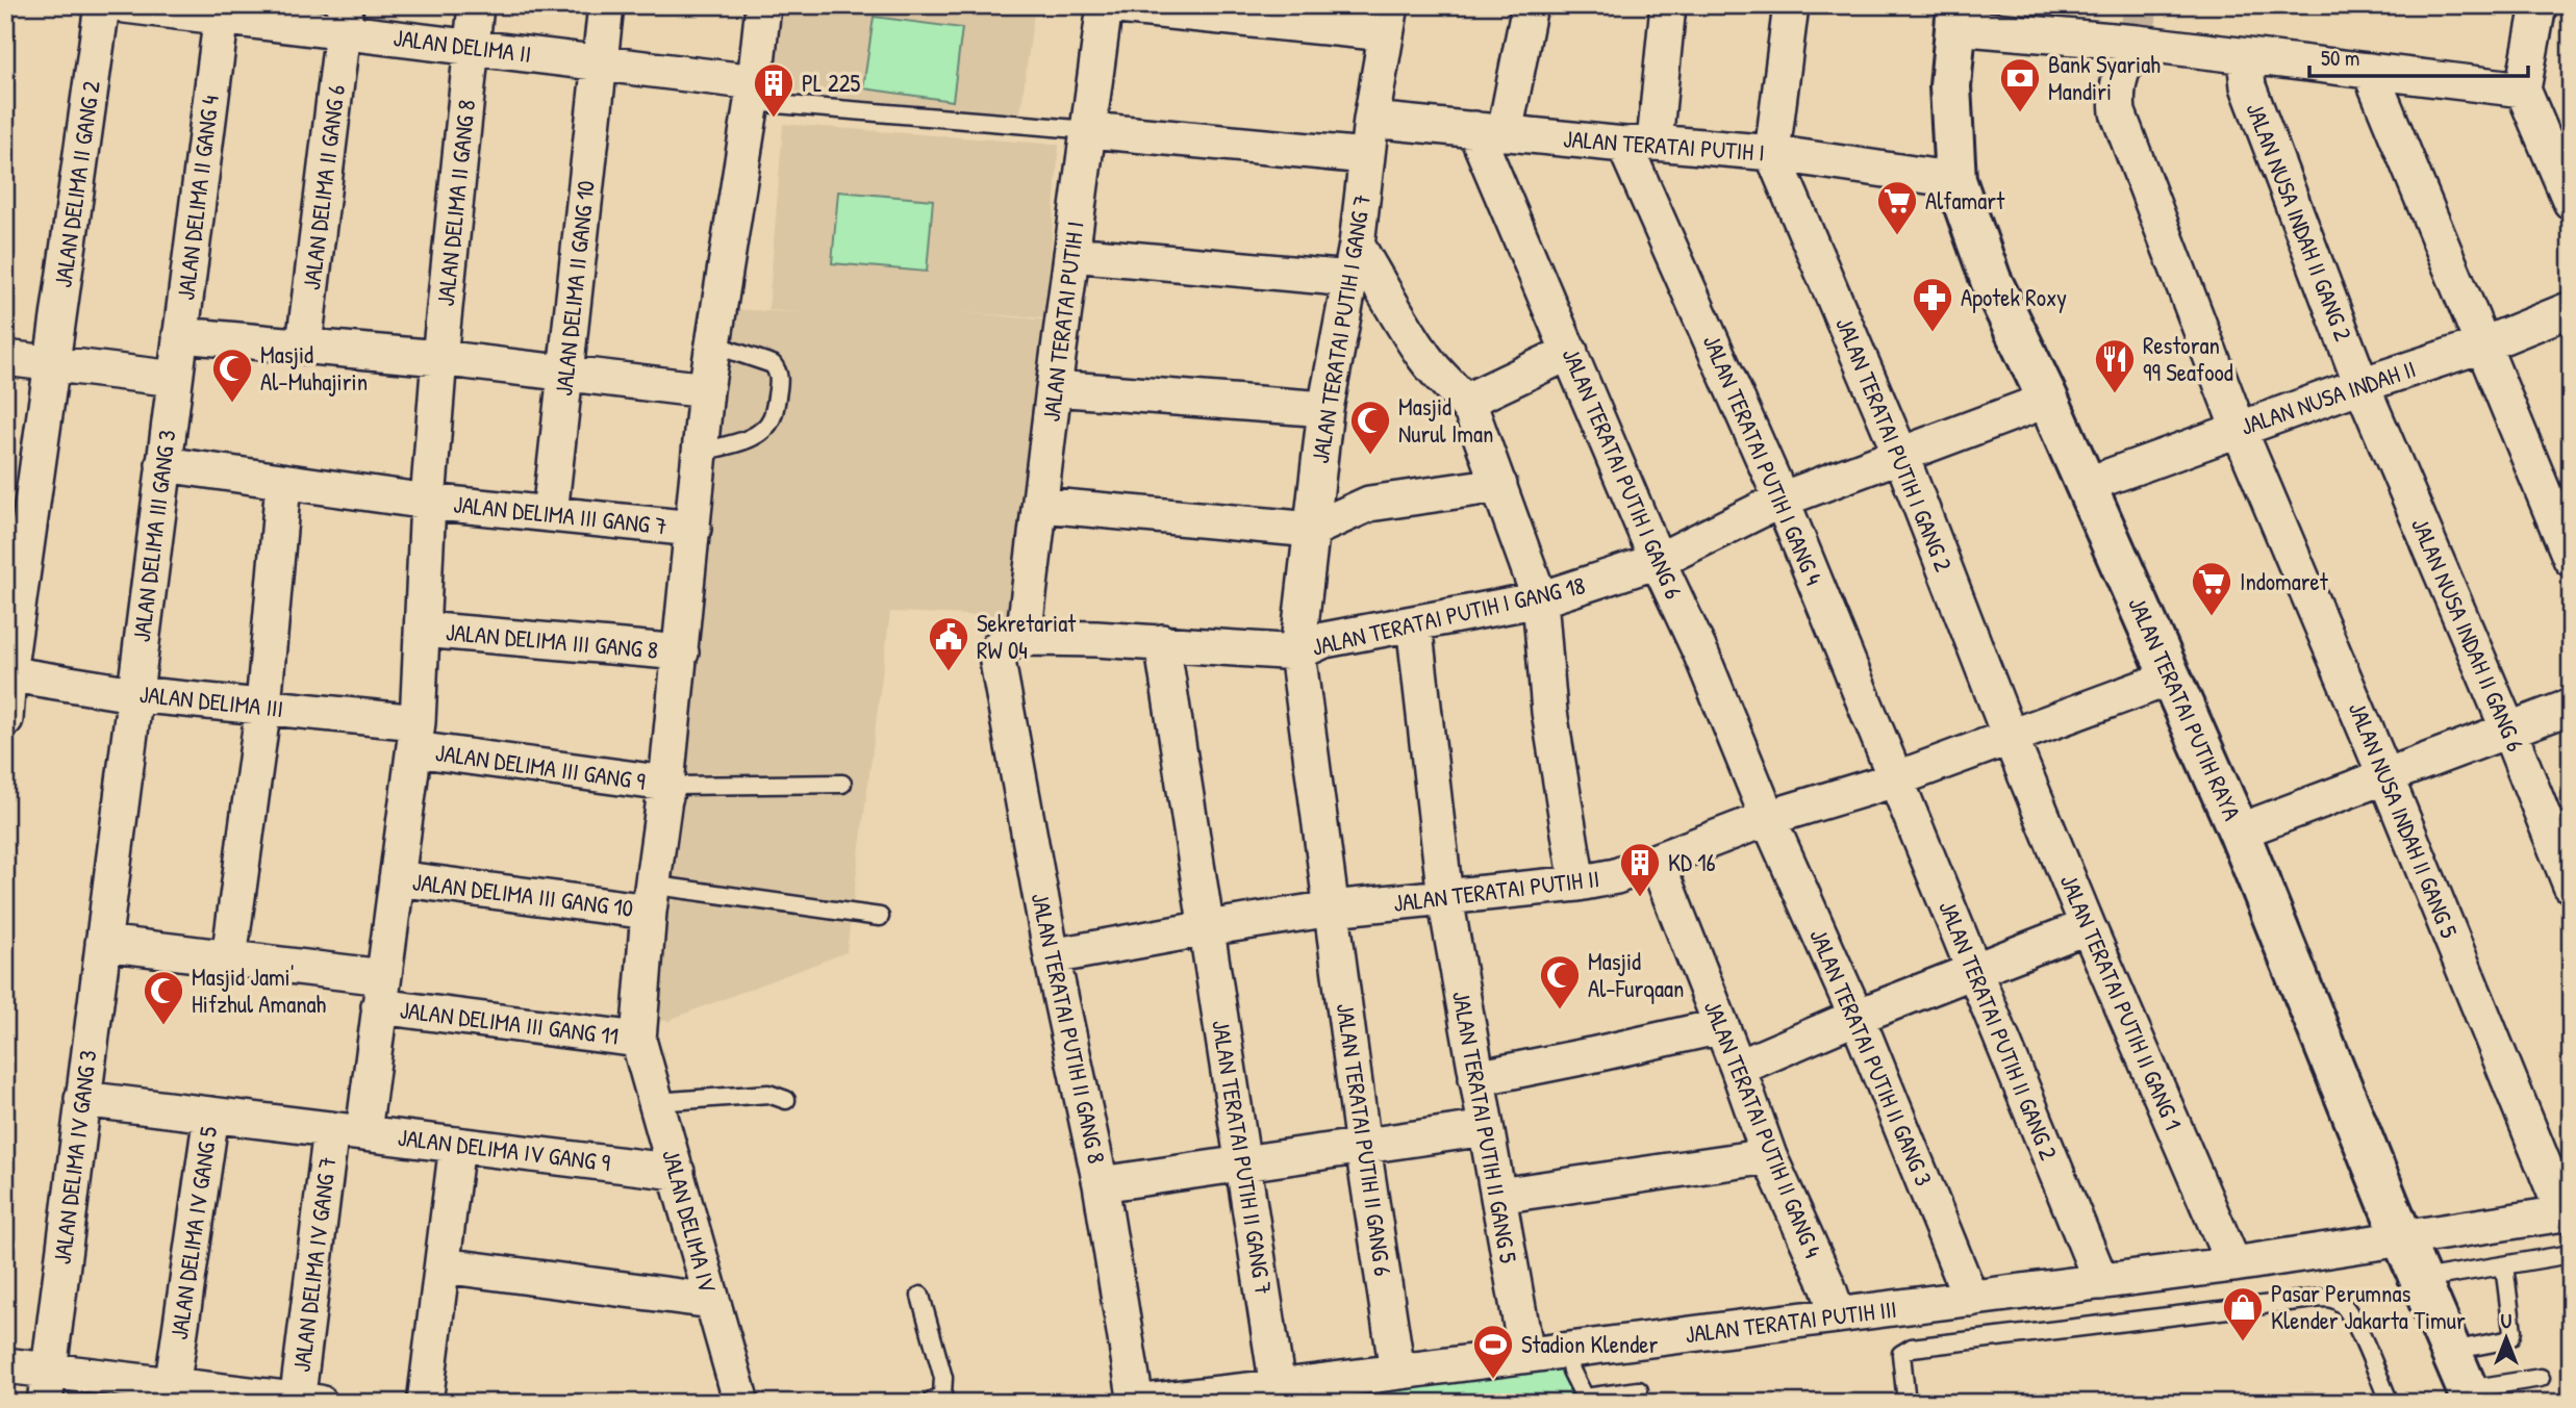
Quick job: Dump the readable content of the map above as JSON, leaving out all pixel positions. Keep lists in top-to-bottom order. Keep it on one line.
{"streets":{"street":["JALAN DELIMA II","JALAN TERATAI PUTIH I","JALAN DELIMA II GANG 2","JALAN DELIMA II GANG 6","JALAN DELIMA II GANG 4","JALAN DELIMA II GANG 8","JALAN NUSA INDAH II GANG 2","JALAN DELIMA II GANG 10","JALAN TERATAI PUTIH I GANG 7","JALAN NUSA INDAH II","JALAN TERATAI PUTIH I GANG 2","JALAN TERATAI PUTIH I GANG 4","JALAN TERATAI PUTIH I GANG 6","JALAN DELIMA III GANG 7","JALAN DELIMA III GANG 3","JALAN TERATAI PUTIH I GANG 18","JALAN NUSA INDAH II GANG 6","JALAN DELIMA III GANG 8","JALAN DELIMA III","JALAN TERATAI PUTIH RAYA","JALAN DELIMA III GANG 9","JALAN NUSA INDAH II GANG 5","JALAN TERATAI PUTIH II","JALAN DELIMA III GANG 10","JALAN TERATAI PUTIH II GANG 1","JALAN DELIMA III GANG 11","JALAN TERATAI PUTIH II GANG 8","JALAN TERATAI PUTIH II GANG 2","JALAN TERATAI PUTIH II GANG 3","JALAN TERATAI PUTIH II GANG 5","JALAN TERATAI PUTIH II GANG 4","JALAN TERATAI PUTIH II GANG 6","JALAN DELIMA IV GANG 9","JALAN DELIMA IV GANG 3","JALAN TERATAI PUTIH II GANG 7","JALAN DELIMA IV","JALAN DELIMA IV GANG 5","JALAN DELIMA IV GANG 7","JALAN TERATAI PUTIH III"]},"crossings":[["JALAN DELIMA II","JALAN DELIMA II GANG 6"],["JALAN DELIMA II","JALAN DELIMA II GANG 4"],["JALAN DELIMA II","JALAN DELIMA II GANG 8"],["JALAN DELIMA II","JALAN DELIMA II GANG 10"],["JALAN TERATAI PUTIH I","JALAN TERATAI PUTIH I GANG 7"],["JALAN TERATAI PUTIH I","JALAN TERATAI PUTIH I GANG 2"],["JALAN TERATAI PUTIH I","JALAN TERATAI PUTIH I GANG 4"],["JALAN TERATAI PUTIH I","JALAN TERATAI PUTIH I GANG 6"],["JALAN TERATAI PUTIH I","JALAN TERATAI PUTIH I GANG 18"],["JALAN TERATAI PUTIH I","JALAN TERATAI PUTIH RAYA"],["JALAN TERATAI PUTIH I","JALAN TERATAI PUTIH II GANG 8"],["JALAN DELIMA II GANG 2","JALAN DELIMA III"],["JALAN DELIMA II GANG 4","JALAN DELIMA III GANG 3"],["JALAN NUSA INDAH II GANG 2","JALAN NUSA INDAH II"],["JALAN NUSA INDAH II GANG 2","JALAN NUSA INDAH II GANG 6"],["JALAN DELIMA II GANG 10","JALAN DELIMA III GANG 7"],["JALAN TERATAI PUTIH I GANG 7","JALAN TERATAI PUTIH I GANG 18"],["JALAN TERATAI PUTIH I GANG 7","JALAN TERATAI PUTIH II GANG 6"],["JALAN NUSA INDAH II","JALAN NUSA INDAH II GANG 6"],["JALAN NUSA INDAH II","JALAN TERATAI PUTIH RAYA"],["JALAN NUSA INDAH II","JALAN NUSA INDAH II GANG 5"],["JALAN TERATAI PUTIH I GANG 2","JALAN TERATAI PUTIH I GANG 18"],["JALAN TERATAI PUTIH I GANG 2","JALAN TERATAI PUTIH II"],["JALAN TERATAI PUTIH I GANG 2","JALAN TERATAI PUTIH II GANG 1"],["JALAN TERATAI PUTIH I GANG 4","JALAN TERATAI PUTIH I GANG 18"],["JALAN TERATAI PUTIH I GANG 4","JALAN TERATAI PUTIH II"],["JALAN TERATAI PUTIH I GANG 4","JALAN TERATAI PUTIH II GANG 2"],["JALAN TERATAI PUTIH I GANG 6","JALAN TERATAI PUTIH I GANG 18"],["JALAN TERATAI PUTIH I GANG 6","JALAN TERATAI PUTIH II"],["JALAN TERATAI PUTIH I GANG 6","JALAN TERATAI PUTIH II GANG 3"],["JALAN DELIMA III GANG 7","JALAN DELIMA III GANG 3"],["JALAN DELIMA III GANG 3","JALAN DELIMA III"],["JALAN DELIMA III GANG 3","JALAN DELIMA III GANG 11"],["JALAN DELIMA III GANG 3","JALAN DELIMA IV GANG 3"],["JALAN TERATAI PUTIH I GANG 18","JALAN TERATAI PUTIH RAYA"],["JALAN TERATAI PUTIH I GANG 18","JALAN TERATAI PUTIH II GANG 8"],["JALAN TERATAI PUTIH I GANG 18","JALAN TERATAI PUTIH II GANG 5"],["JALAN TERATAI PUTIH I GANG 18","JALAN TERATAI PUTIH II GANG 6"],["JALAN TERATAI PUTIH I GANG 18","JALAN TERATAI PUTIH II GANG 7"],["JALAN DELIMA III","JALAN DELIMA III GANG 9"],["JALAN TERATAI PUTIH RAYA","JALAN TERATAI PUTIH II"],["JALAN TERATAI PUTIH RAYA","JALAN TERATAI PUTIH III"],["JALAN NUSA INDAH II GANG 5","JALAN TERATAI PUTIH III"],["JALAN TERATAI PUTIH II","JALAN TERATAI PUTIH II GANG 1"],["JALAN TERATAI PUTIH II","JALAN TERATAI PUTIH II GANG 8"],["JALAN TERATAI PUTIH II","JALAN TERATAI PUTIH II GANG 2"],["JALAN TERATAI PUTIH II","JALAN TERATAI PUTIH II GANG 3"],["JALAN TERATAI PUTIH II","JALAN TERATAI PUTIH II GANG 5"],["JALAN TERATAI PUTIH II","JALAN TERATAI PUTIH II GANG 4"],["JALAN TERATAI PUTIH II","JALAN TERATAI PUTIH II GANG 6"],["JALAN TERATAI PUTIH II","JALAN TERATAI PUTIH II GANG 7"],["JALAN TERATAI PUTIH II GANG 1","JALAN TERATAI PUTIH III"],["JALAN DELIMA III GANG 11","JALAN DELIMA IV GANG 3"],["JALAN DELIMA III GANG 11","JALAN DELIMA IV"],["JALAN TERATAI PUTIH II GANG 8","JALAN TERATAI PUTIH III"],["JALAN TERATAI PUTIH II GANG 2","JALAN TERATAI PUTIH III"],["JALAN TERATAI PUTIH II GANG 3","JALAN TERATAI PUTIH III"],["JALAN TERATAI PUTIH II GANG 5","JALAN TERATAI PUTIH III"],["JALAN TERATAI PUTIH II GANG 4","JALAN TERATAI PUTIH III"],["JALAN TERATAI PUTIH II GANG 6","JALAN TERATAI PUTIH III"],["JALAN DELIMA IV GANG 9","JALAN DELIMA IV"],["JALAN DELIMA IV GANG 9","JALAN DELIMA IV GANG 5"],["JALAN DELIMA IV GANG 9","JALAN DELIMA IV GANG 7"],["JALAN TERATAI PUTIH II GANG 7","JALAN TERATAI PUTIH III"],["JALAN DELIMA IV GANG 5","JALAN DELIMA IV GANG 7"]],"places":{"bank":["Bank Syariah Mandiri"],"building":["PL 225","KD 16"],"supermarket":["Alfamart","Indomaret"],"pharmacy":["Apotek Roxy"],"restaurant":["Restoran 99 Seafood"],"mosque":["Masjid Al-Muhajirin","Masjid Nurul Iman","Masjid Al-Furqaan","Masjid Jami' Hifzhul Amanah"],"public building":["Sekretariat RW 04"],"shop":["Pasar Perumnas Klender Jakarta Timur"],"sports":["Stadion Klender"]},"scale_bar":"50 m","north":"top"}
